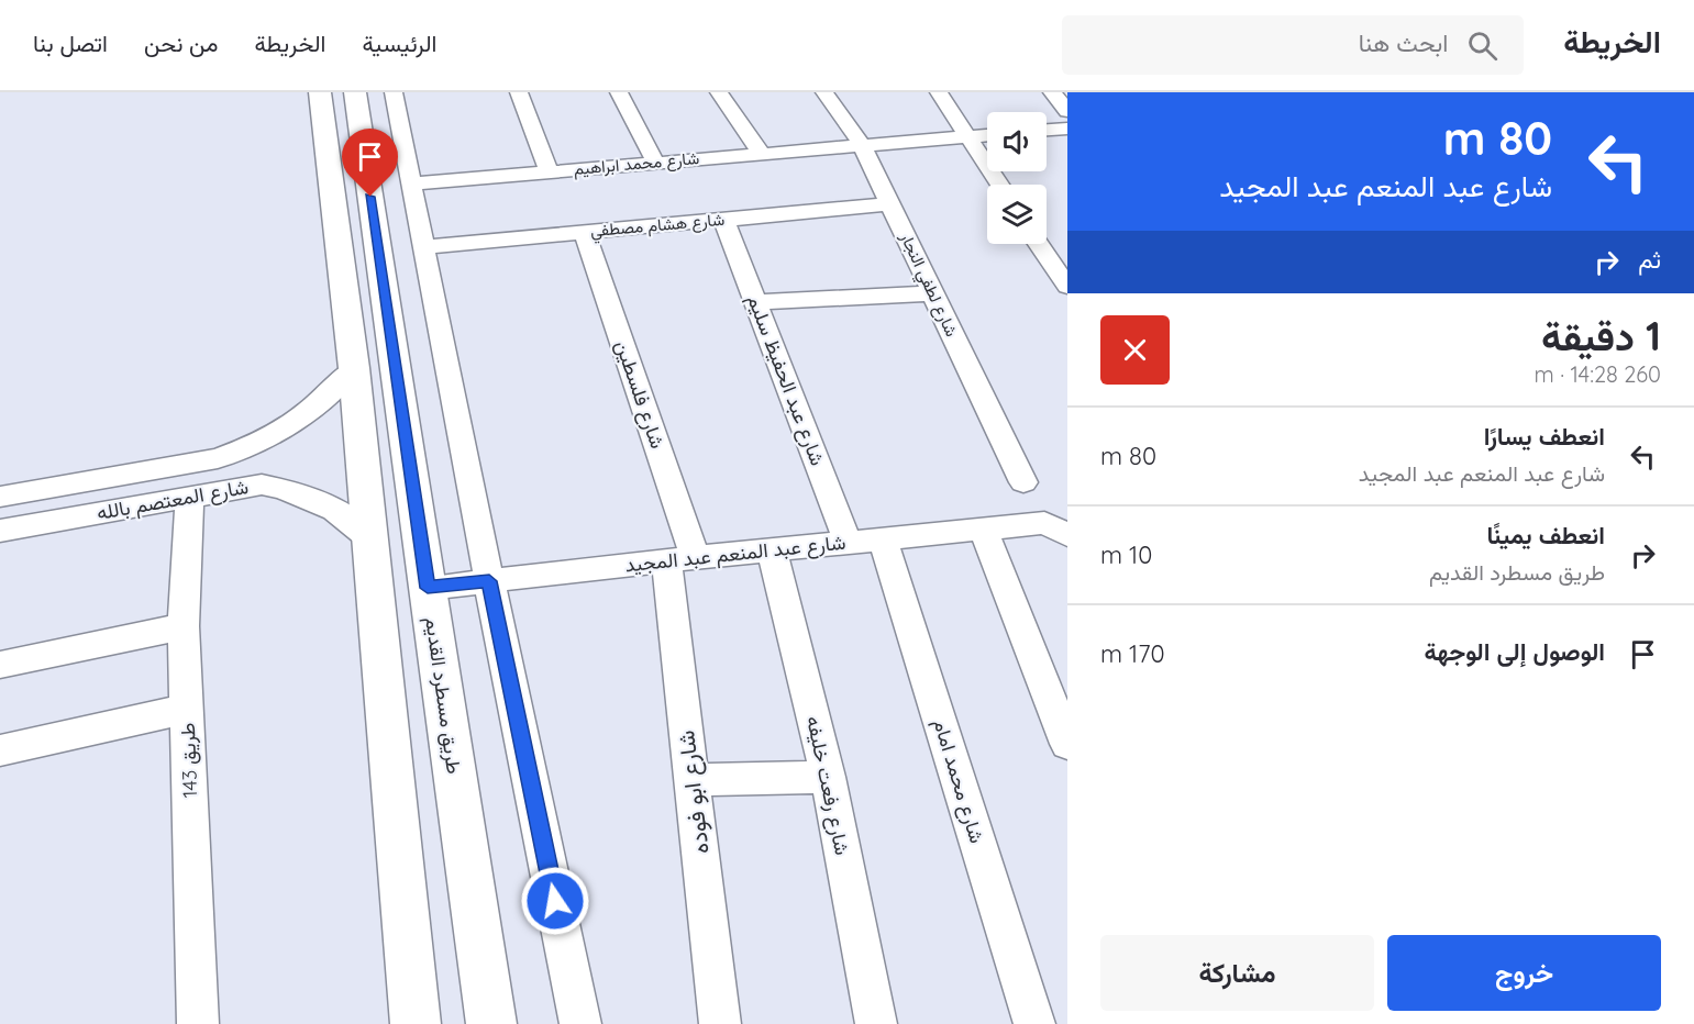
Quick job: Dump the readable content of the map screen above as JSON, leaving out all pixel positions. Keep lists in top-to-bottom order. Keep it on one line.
{"streets":{"main road":["طريق مسطرد القديم"],"street":["شارع محمد ابراهيم","شارع هشام مصطفي","شارع لطفي النجار","شارع عبد الحفيظ سليم","شارع فلسطين","شارع المعتصم بالله","شارع عبد المنعم عبد المجيد","طريق 143","شارع محمد امام","شارع رفعت خليفه","شارع ابو فوده"]},"crossings":[["شارع محمد ابراهيم","شارع لطفي النجار"],["شارع هشام مصطفي","شارع لطفي النجار"],["شارع هشام مصطفي","شارع عبد الحفيظ سليم"],["شارع هشام مصطفي","شارع فلسطين"],["شارع عبد الحفيظ سليم","شارع عبد المنعم عبد المجيد"],["شارع فلسطين","شارع عبد المنعم عبد المجيد"],["شارع فلسطين","شارع ابو فوده"],["شارع المعتصم بالله","طريق 143"],["شارع عبد المنعم عبد المجيد","طريق مسطرد القديم"],["شارع عبد المنعم عبد المجيد","شارع محمد امام"],["شارع عبد المنعم عبد المجيد","شارع رفعت خليفه"],["شارع عبد المنعم عبد المجيد","شارع ابو فوده"]],"page":{"header":"الخريطة","search":"ابحث هنا","nav":["الرئيسية","الخريطة","من نحن","اتصل بنا"],"turn":["80 m","شارع عبد المنعم عبد المجيد"],"then":"ثم","heading":["1 دقيقة","260 m · 14:28"],"list":[{"name":"انعطف يسارًا","note":"شارع عبد المنعم عبد المجيد","value":"80 m"},{"name":"انعطف يمينًا","note":"طريق مسطرد القديم","value":"10 m"},{"name":"الوصول إلى الوجهة","value":"170 m"}],"buttons":["خروج","مشاركة"]}}
